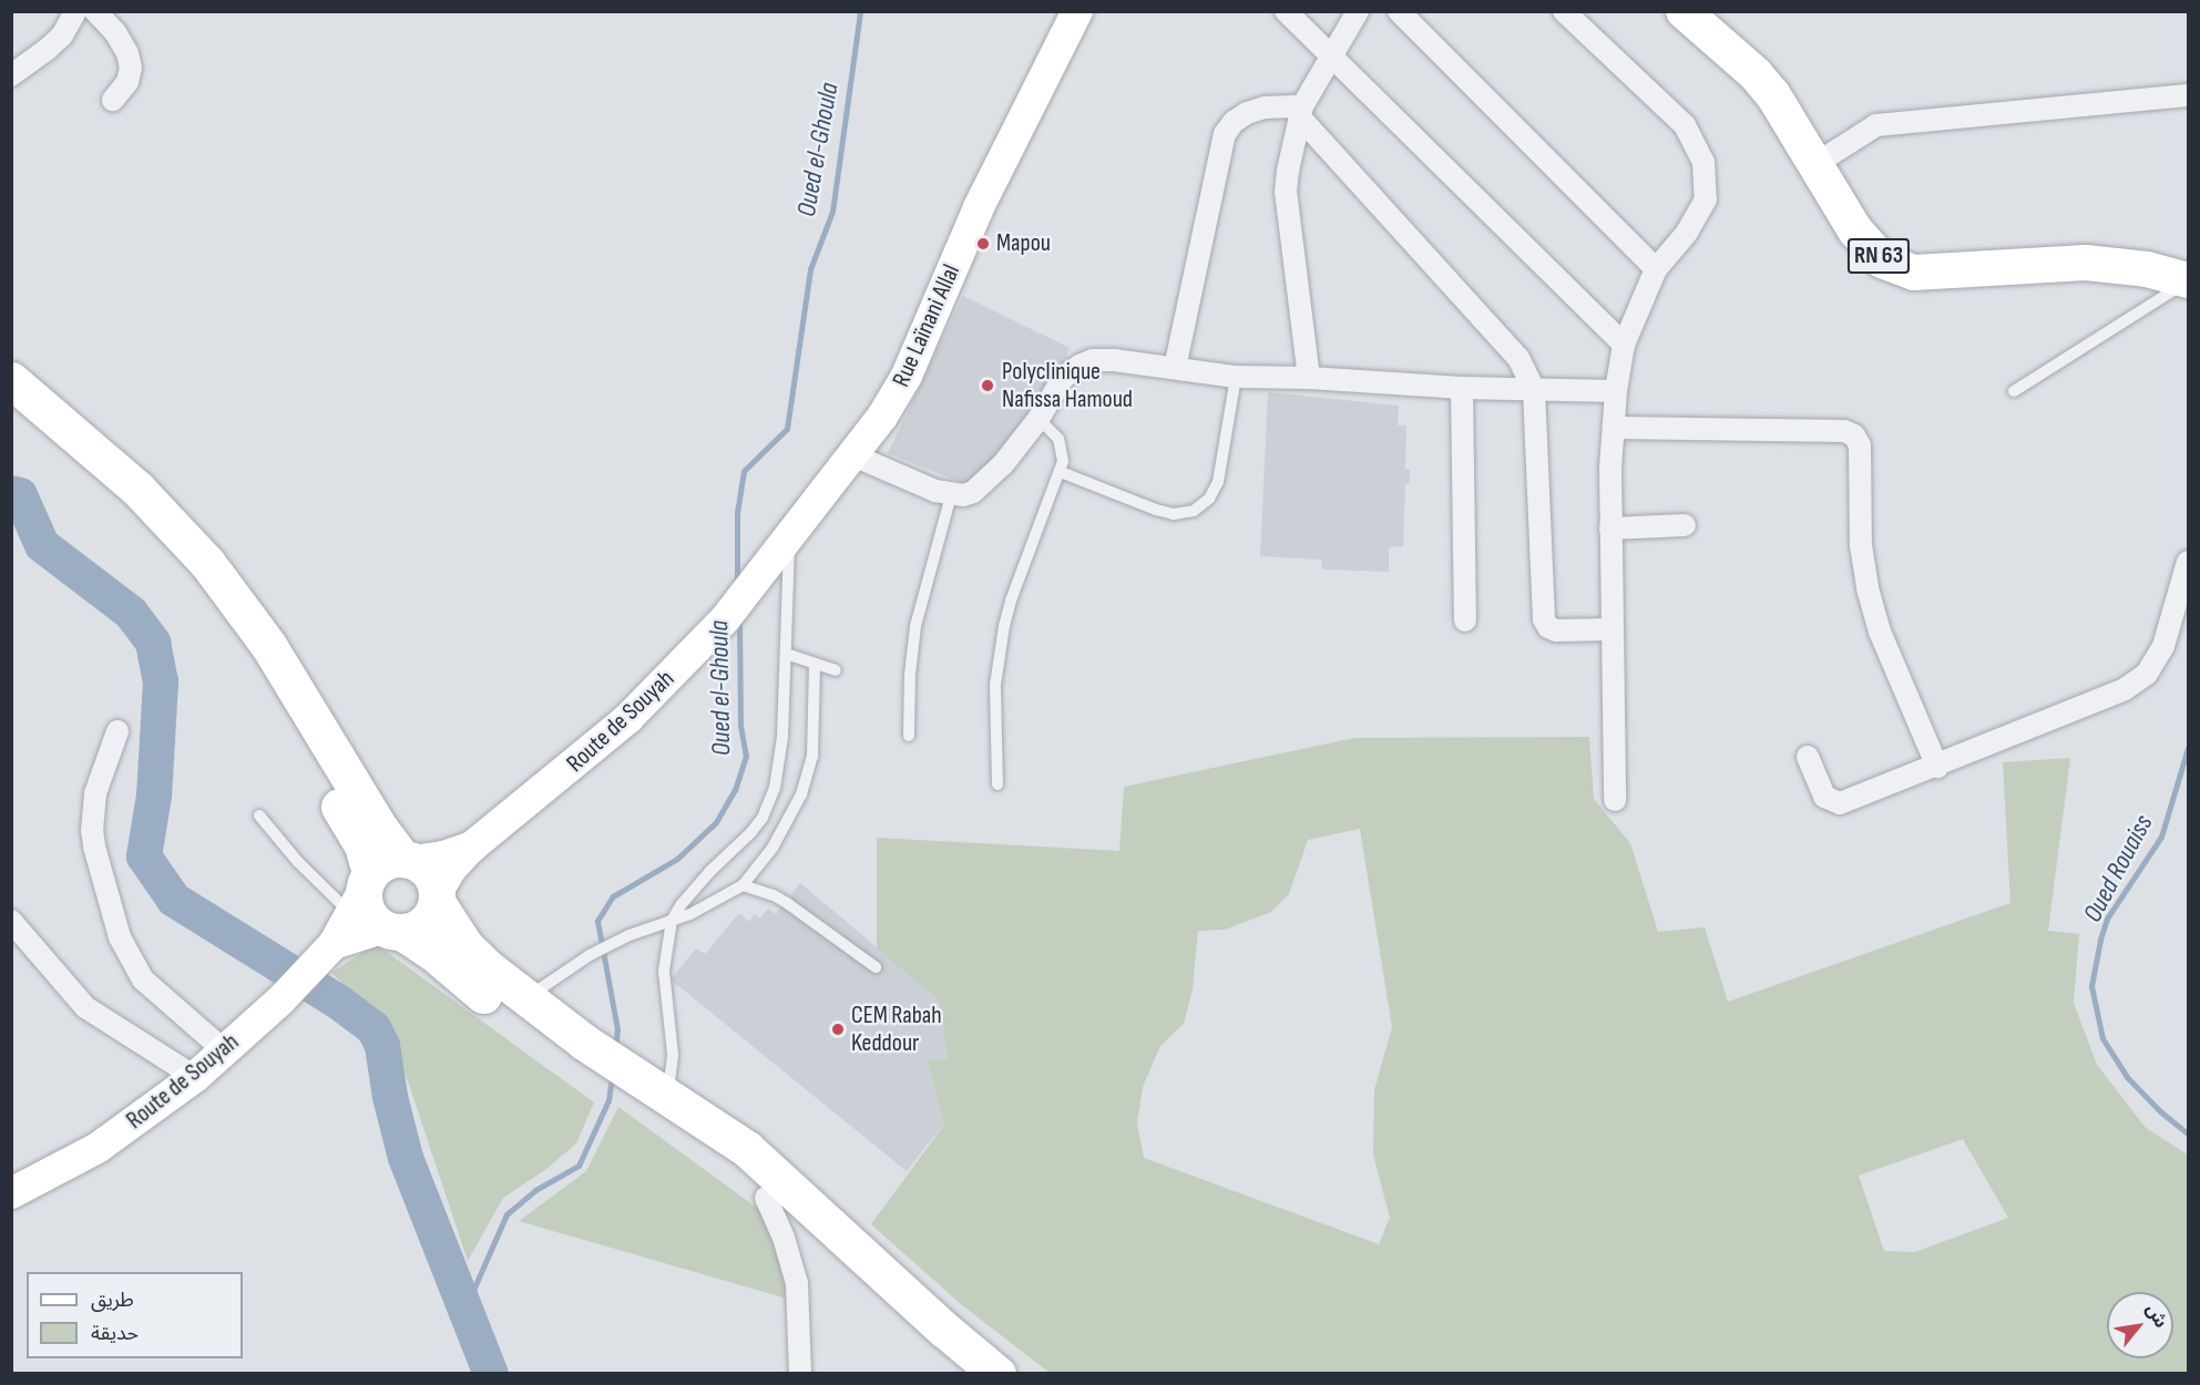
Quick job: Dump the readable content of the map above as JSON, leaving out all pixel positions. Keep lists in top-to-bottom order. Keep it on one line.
{"streets":{"main road":["RN 63","Rue Laïnani Allal","Route de Souyah"]},"crossings":[["Rue Laïnani Allal","Route de Souyah"]],"water":["Oued el-Ghoula","Oued Rouaiss"],"places":["Mapou","Polyclinique Nafissa Hamoud","CEM Rabah Keddour"],"legend":["طريق","حديقة"],"north":"top right"}
